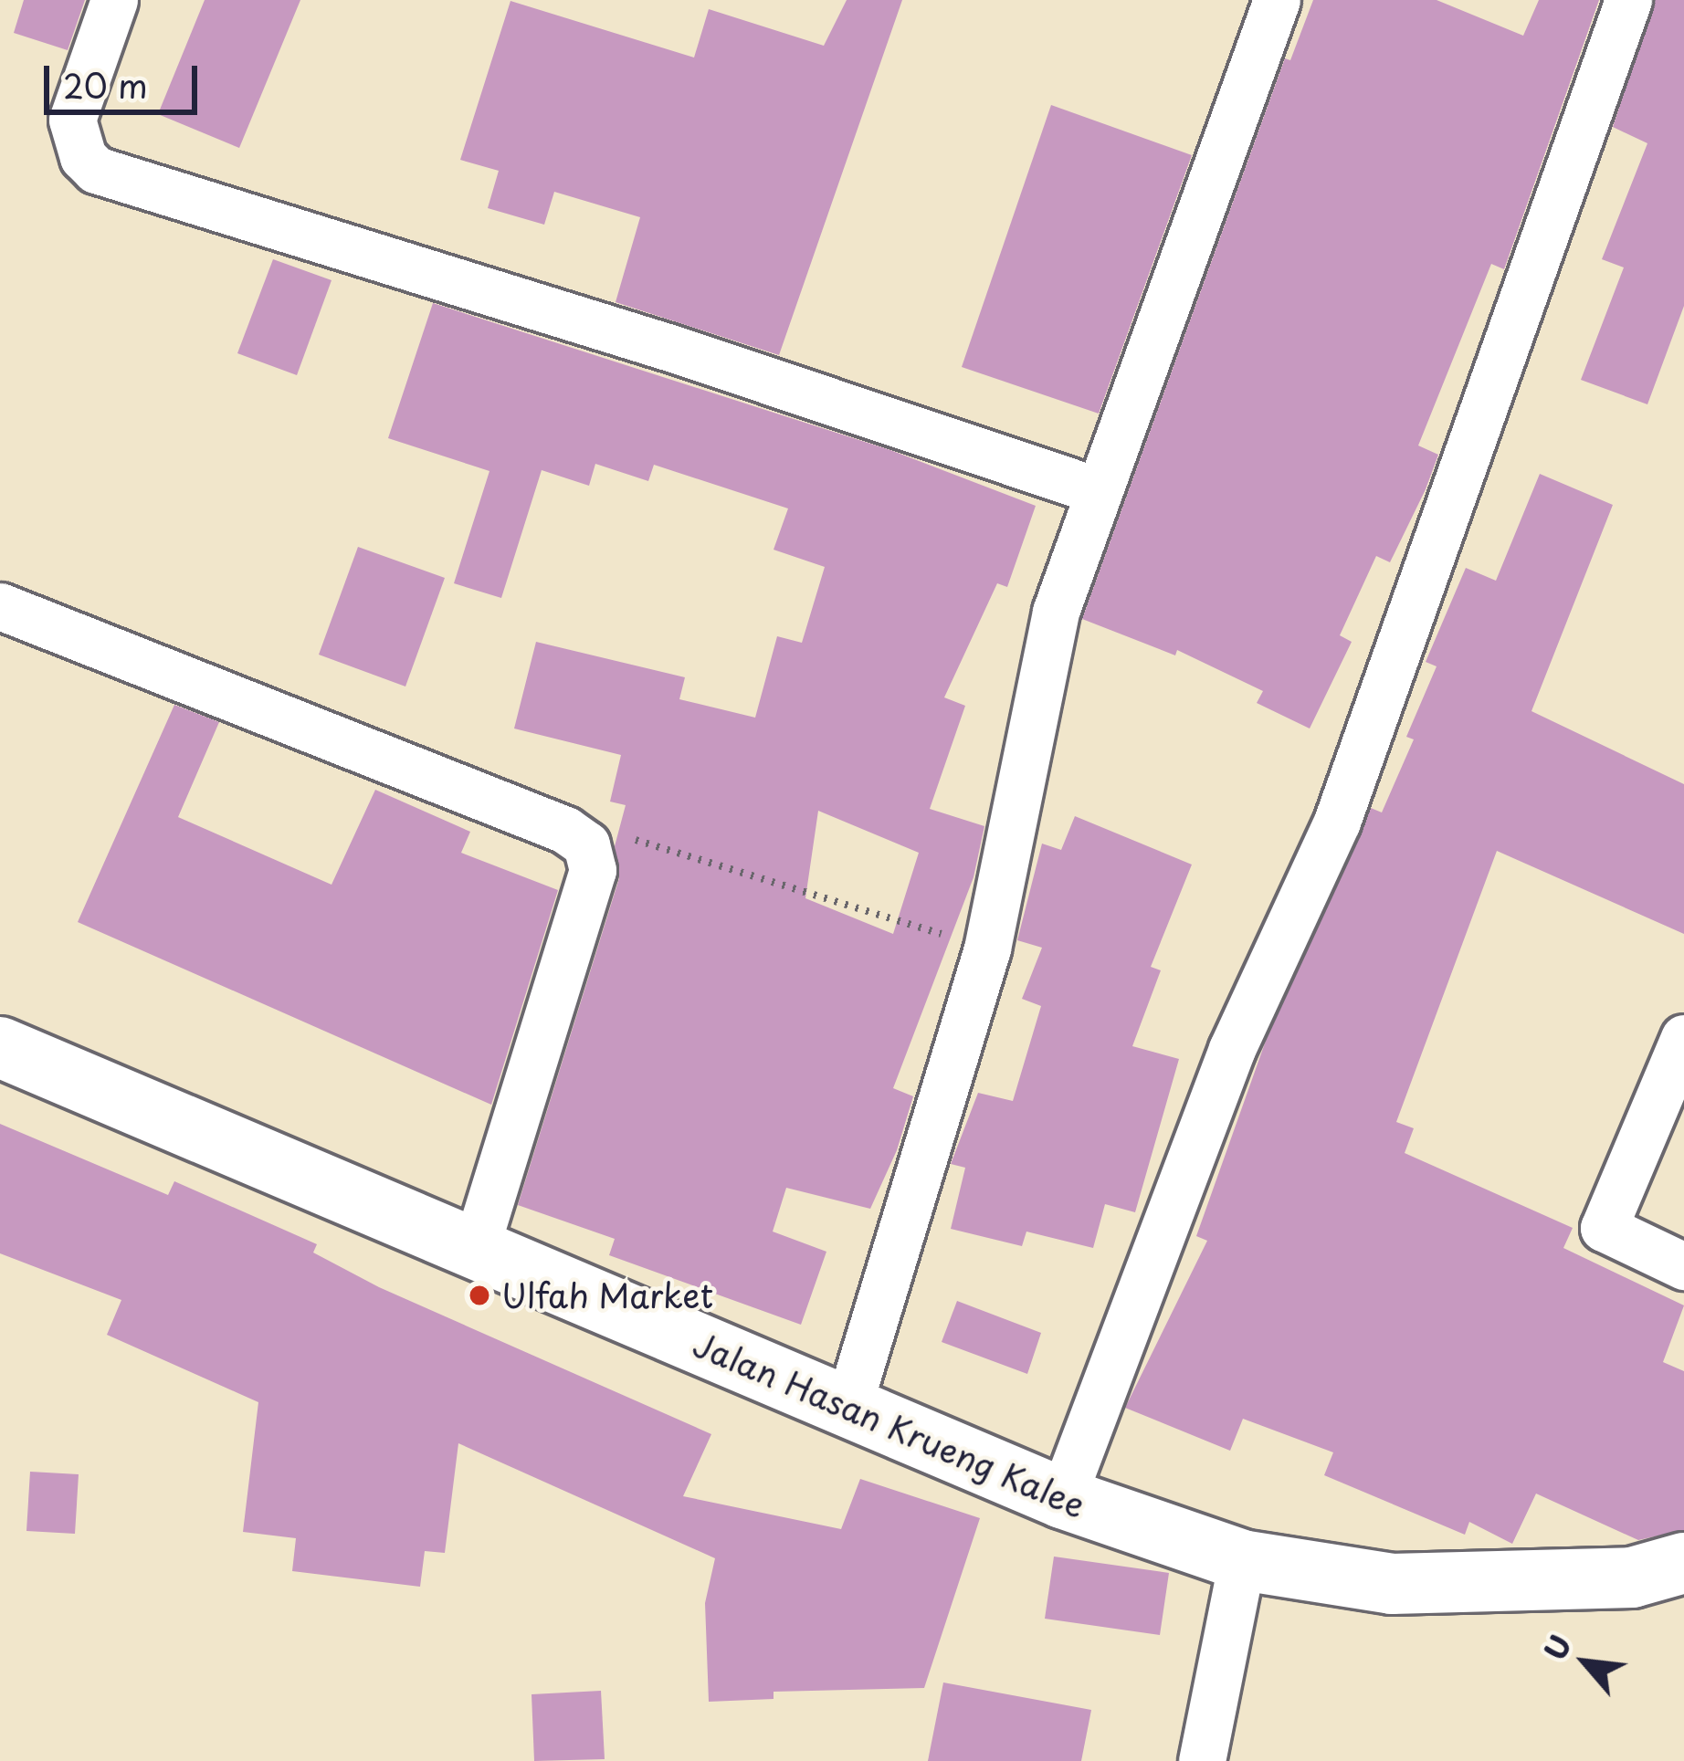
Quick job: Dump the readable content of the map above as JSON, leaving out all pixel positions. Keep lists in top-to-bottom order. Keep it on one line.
{"streets":{"street":["Jalan Hasan Krueng Kalee"]},"places":["Ulfah Market"],"scale_bar":"20 m","north":"top left"}
